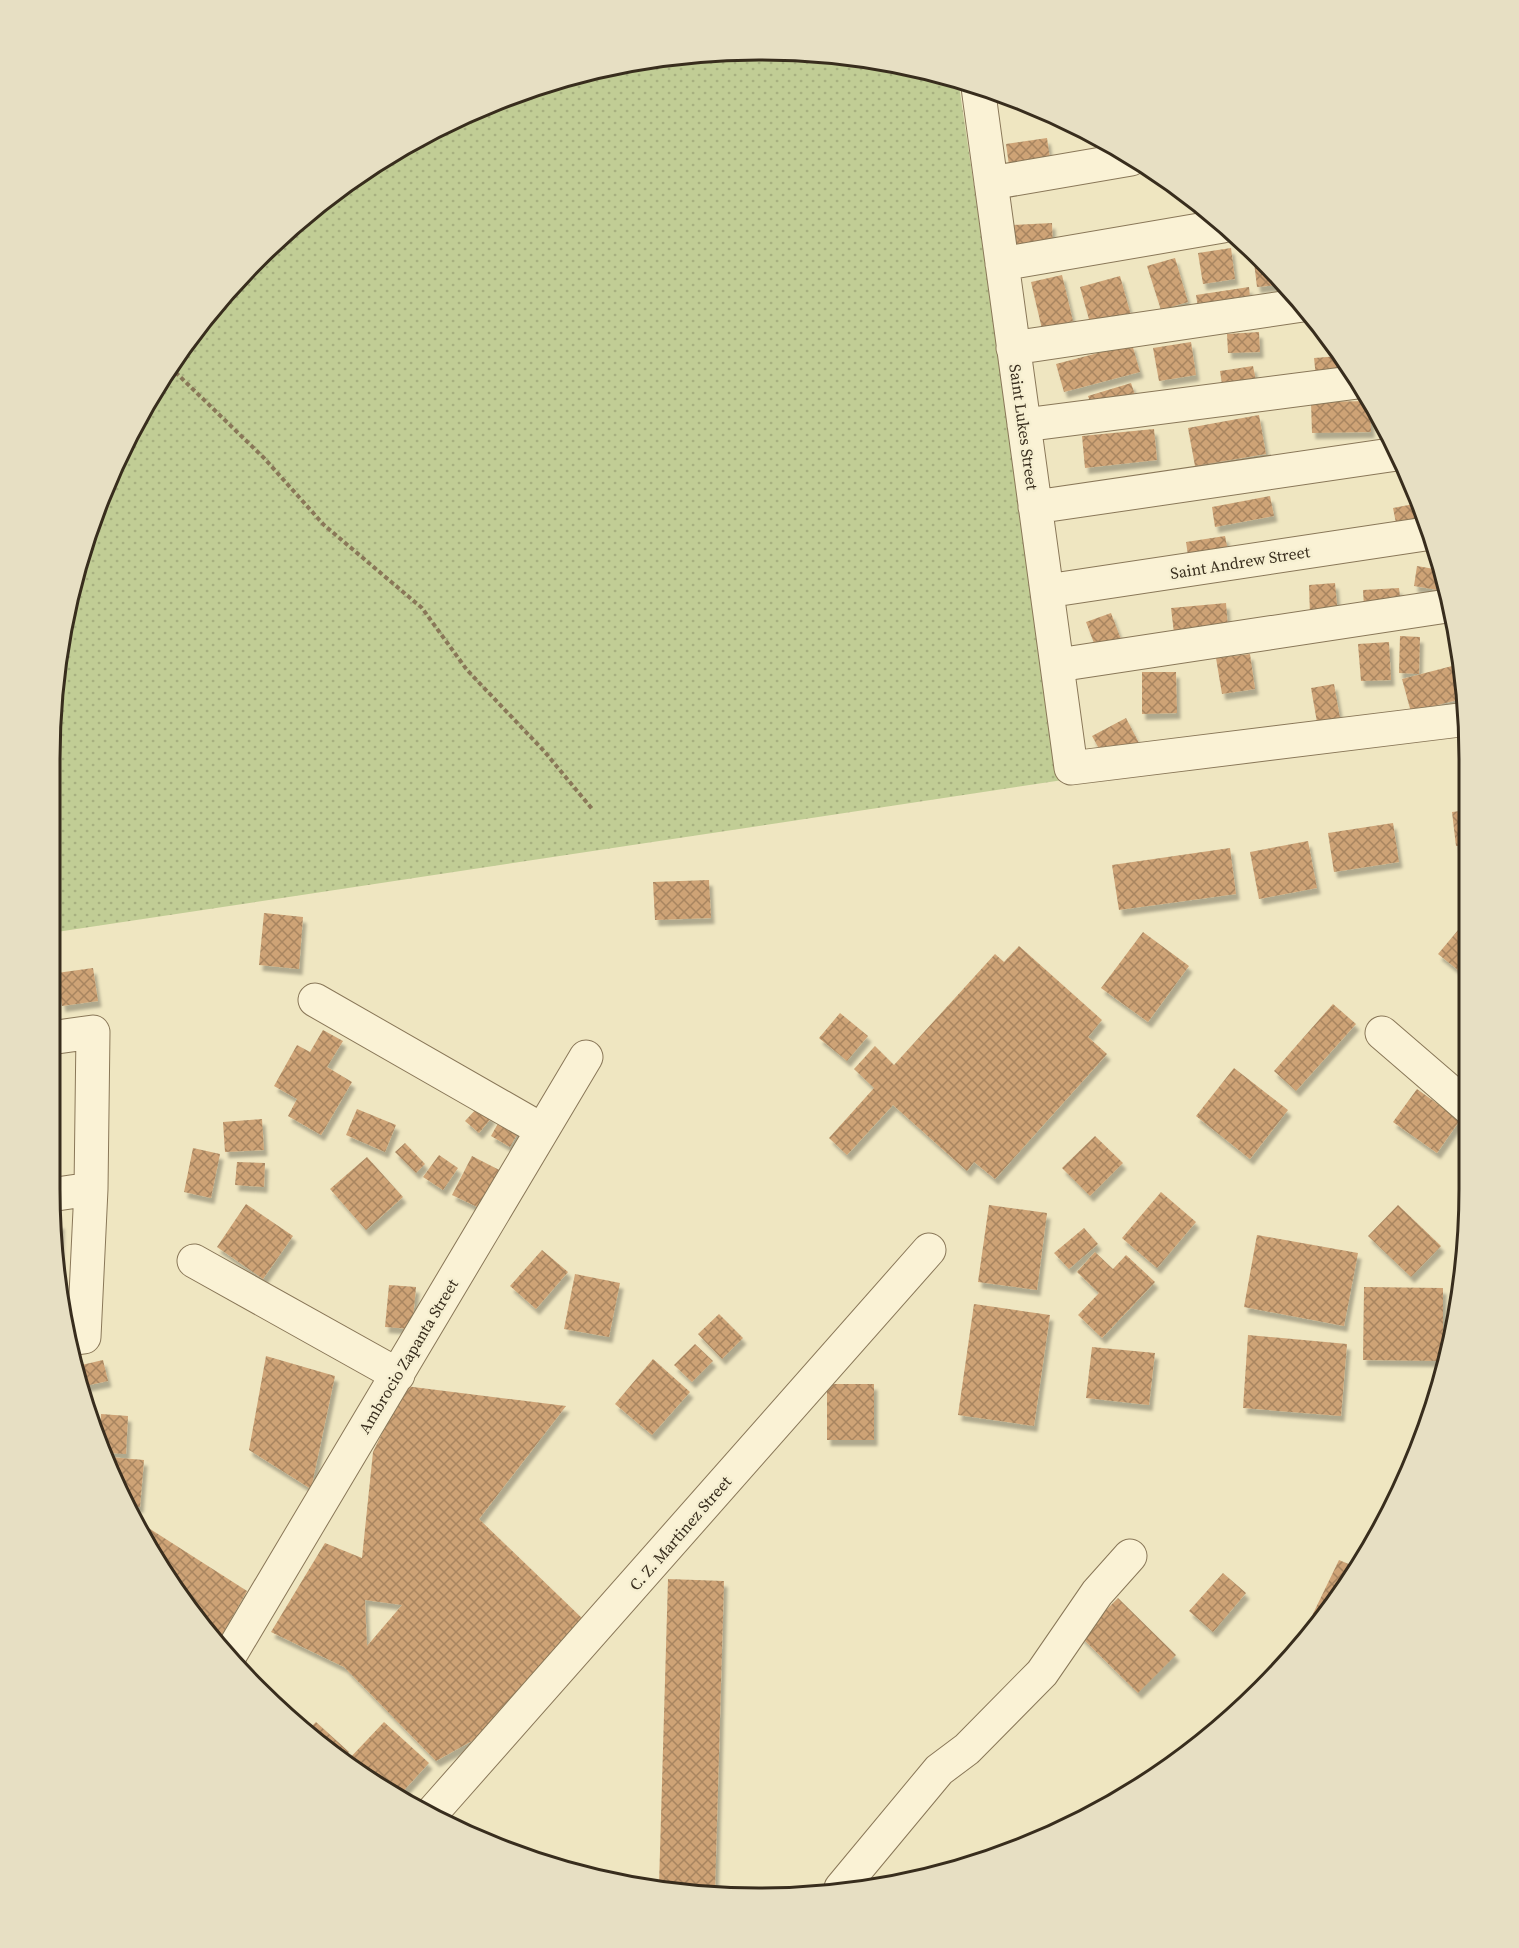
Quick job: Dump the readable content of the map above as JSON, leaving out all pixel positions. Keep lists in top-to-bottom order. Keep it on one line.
{"streets":{"street":["Saint Lukes Street","Saint Andrew Street","Ambrocio Zapanta Street","C. Z. Martinez Street"]},"crossings":[["Saint Lukes Street","Saint Andrew Street"]]}
